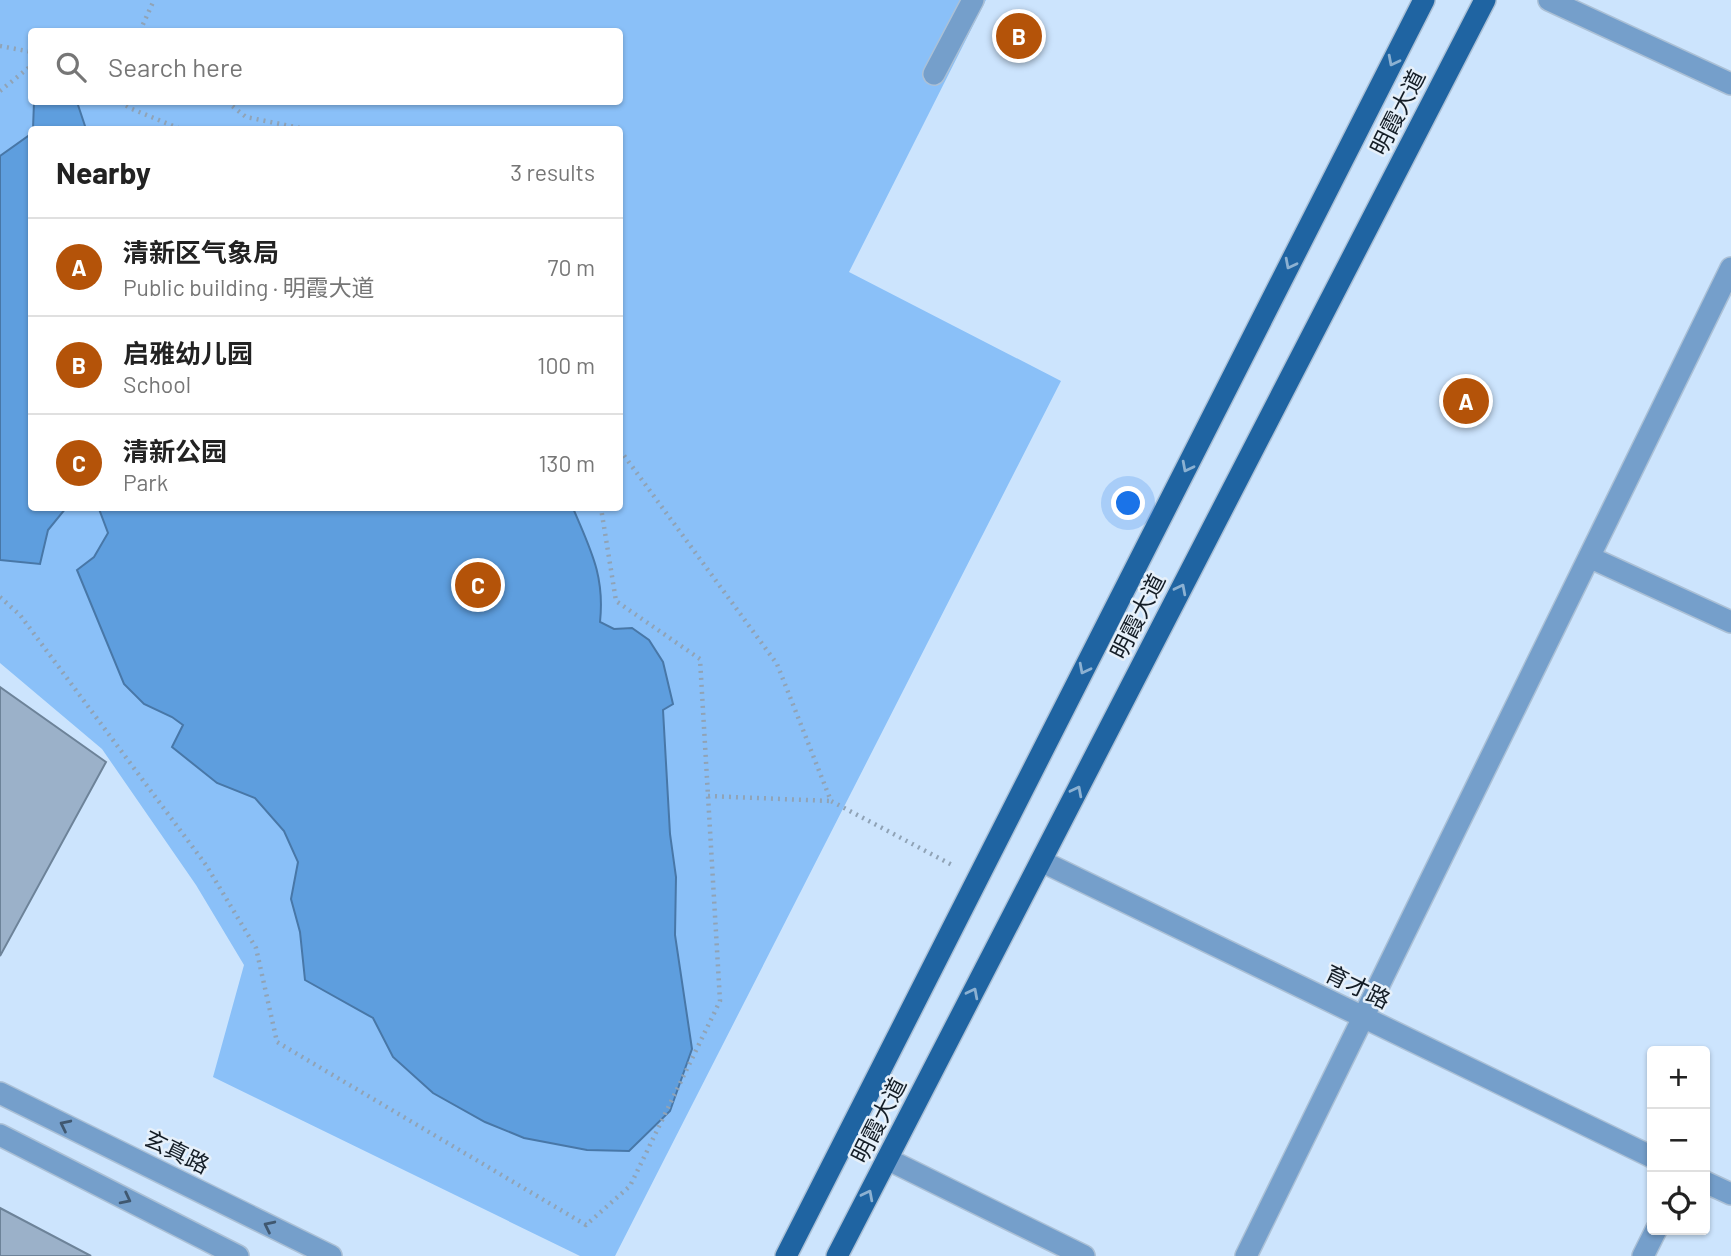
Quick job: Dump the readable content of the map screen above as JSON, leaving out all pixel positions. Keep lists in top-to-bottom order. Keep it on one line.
{"streets":{"main road":["明霞大道"],"street":["育才路","玄真路"]},"crossings":[["明霞大道","育才路"]],"page":{"pins":["B","A","C"],"search":"Search here","heading":["Nearby","3 results"],"list":[{"mark":"A","name":"清新区气象局","note":"Public building · 明霞大道","value":"70 m"},{"mark":"B","name":"启雅幼儿园","note":"School","value":"100 m"},{"mark":"C","name":"清新公园","note":"Park","value":"130 m"}],"map_buttons":["+","−"]}}
